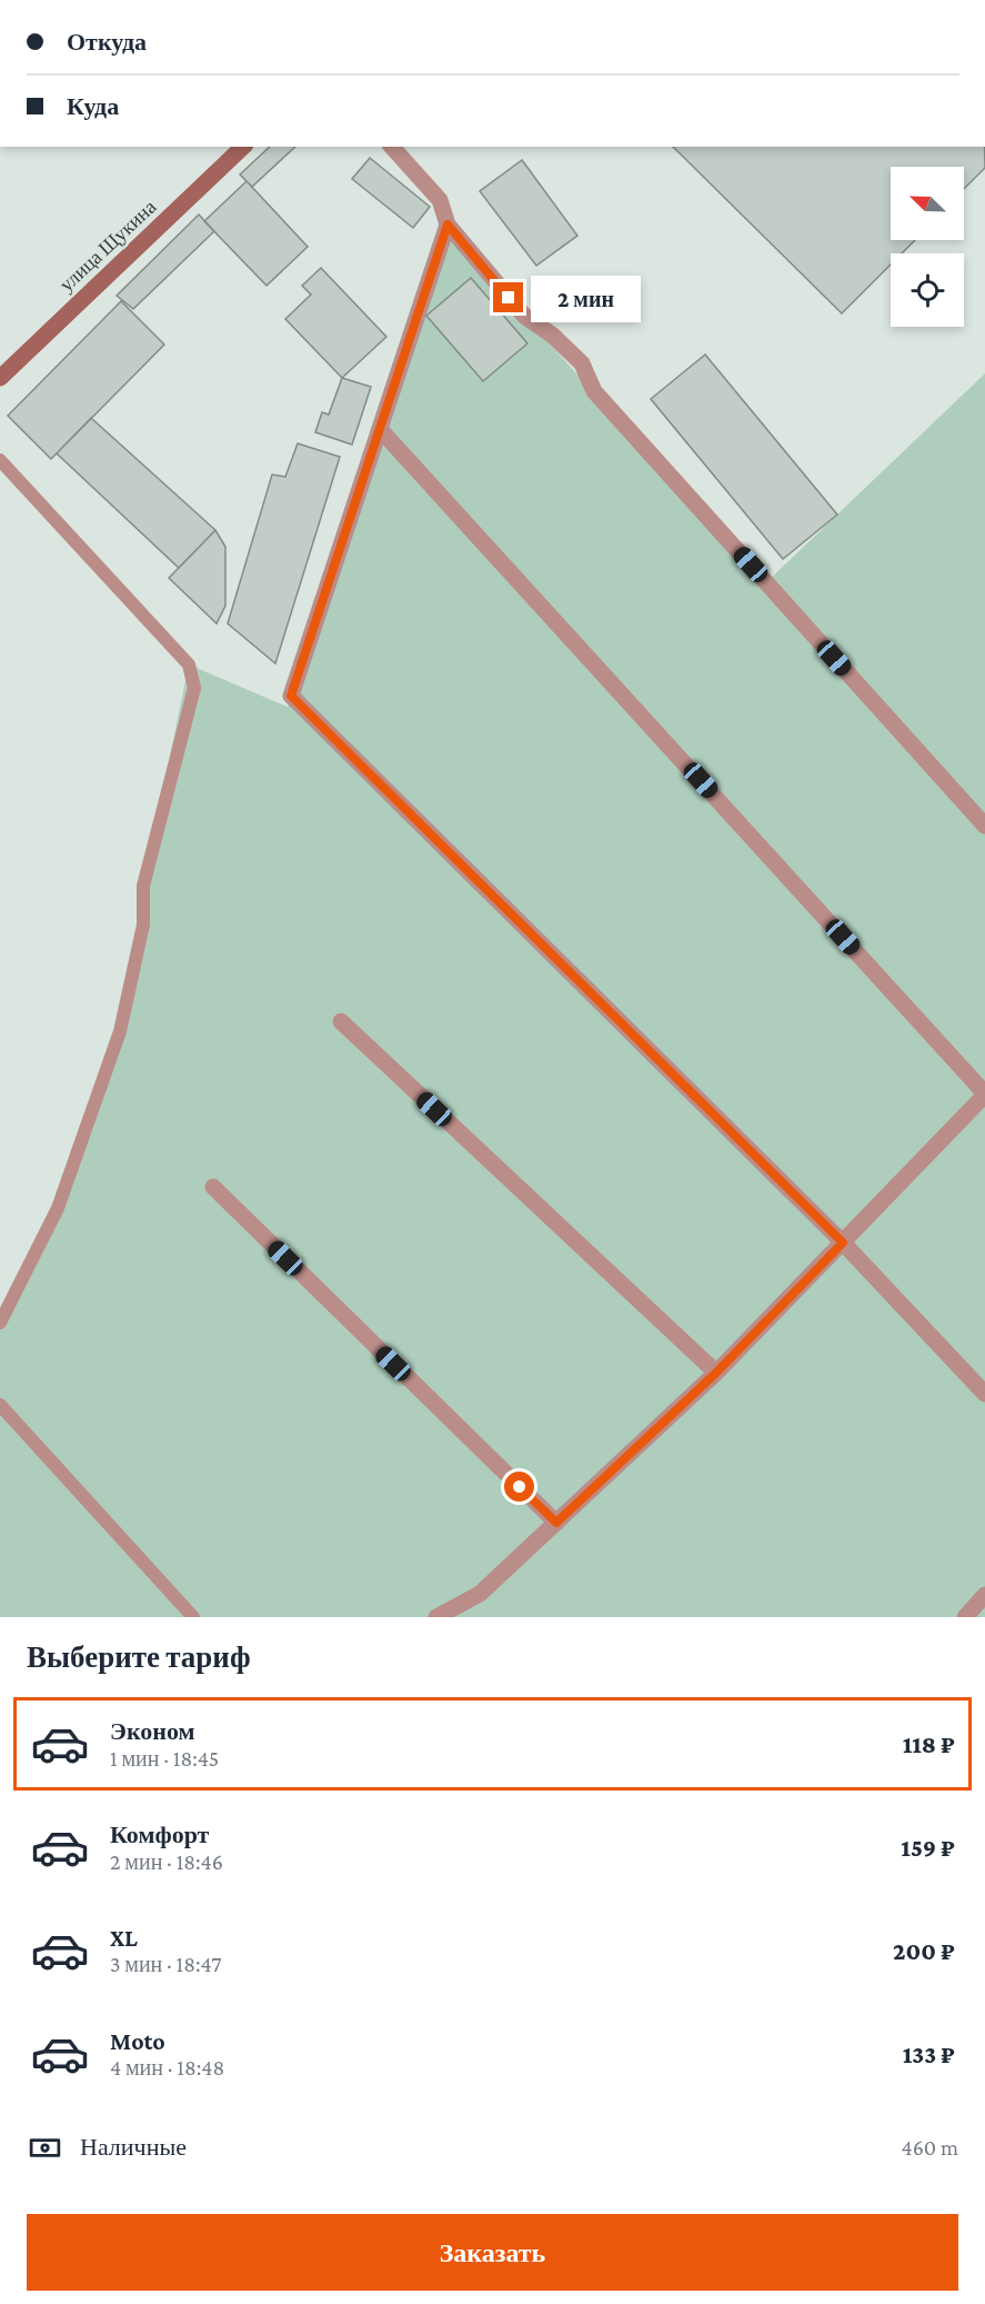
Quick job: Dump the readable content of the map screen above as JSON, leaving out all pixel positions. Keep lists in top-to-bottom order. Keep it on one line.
{"streets":{"street":["улица Щукина"]},"north":"top left","page":{"banner":["Откуда","Куда"],"bubble":"2 мин","heading":"Выберите тариф","list":[{"name":"Эконом","note":"1 мин · 18:45","value":"118 ₽"},{"name":"Комфорт","note":"2 мин · 18:46","value":"159 ₽"},{"name":"XL","note":"3 мин · 18:47","value":"200 ₽"},{"name":"Moto","note":"4 мин · 18:48","value":"133 ₽"}],"pay":["Наличные","460 m"],"buttons":"Заказать"}}
